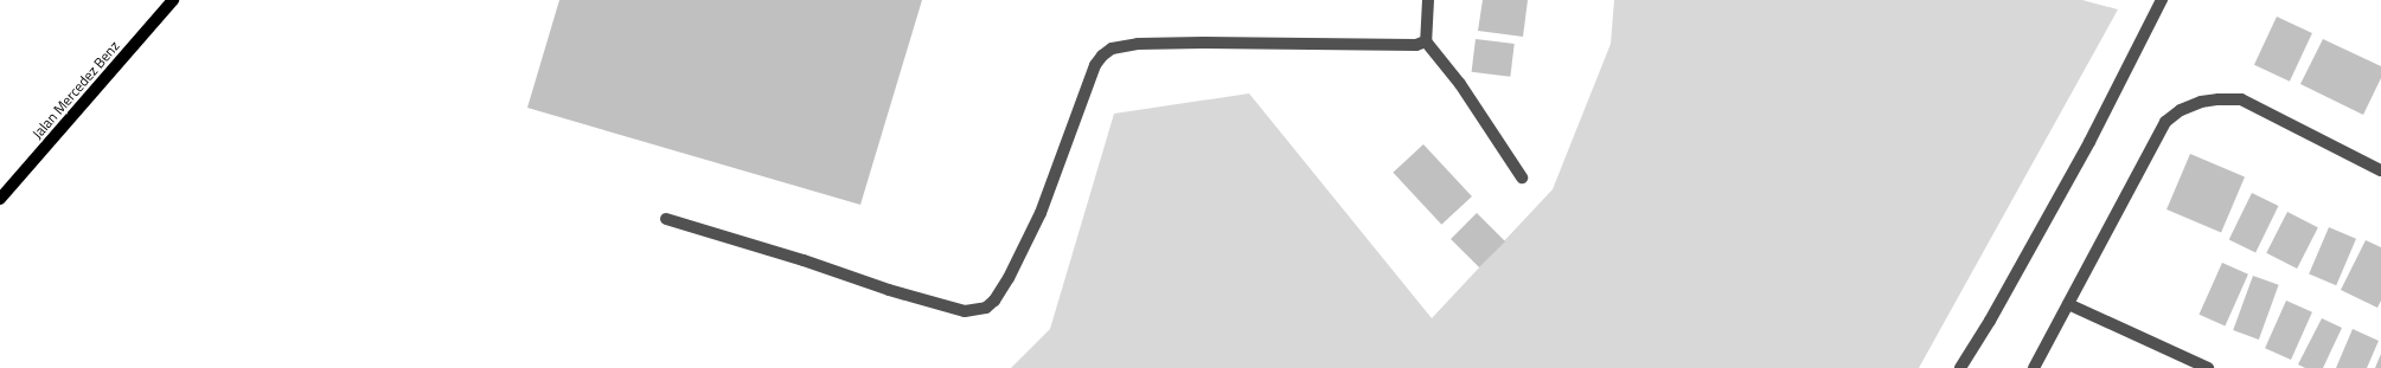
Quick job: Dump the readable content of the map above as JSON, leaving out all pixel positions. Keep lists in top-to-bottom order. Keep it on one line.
{"streets":{"main road":["Jalan Mercedez Benz"]}}
